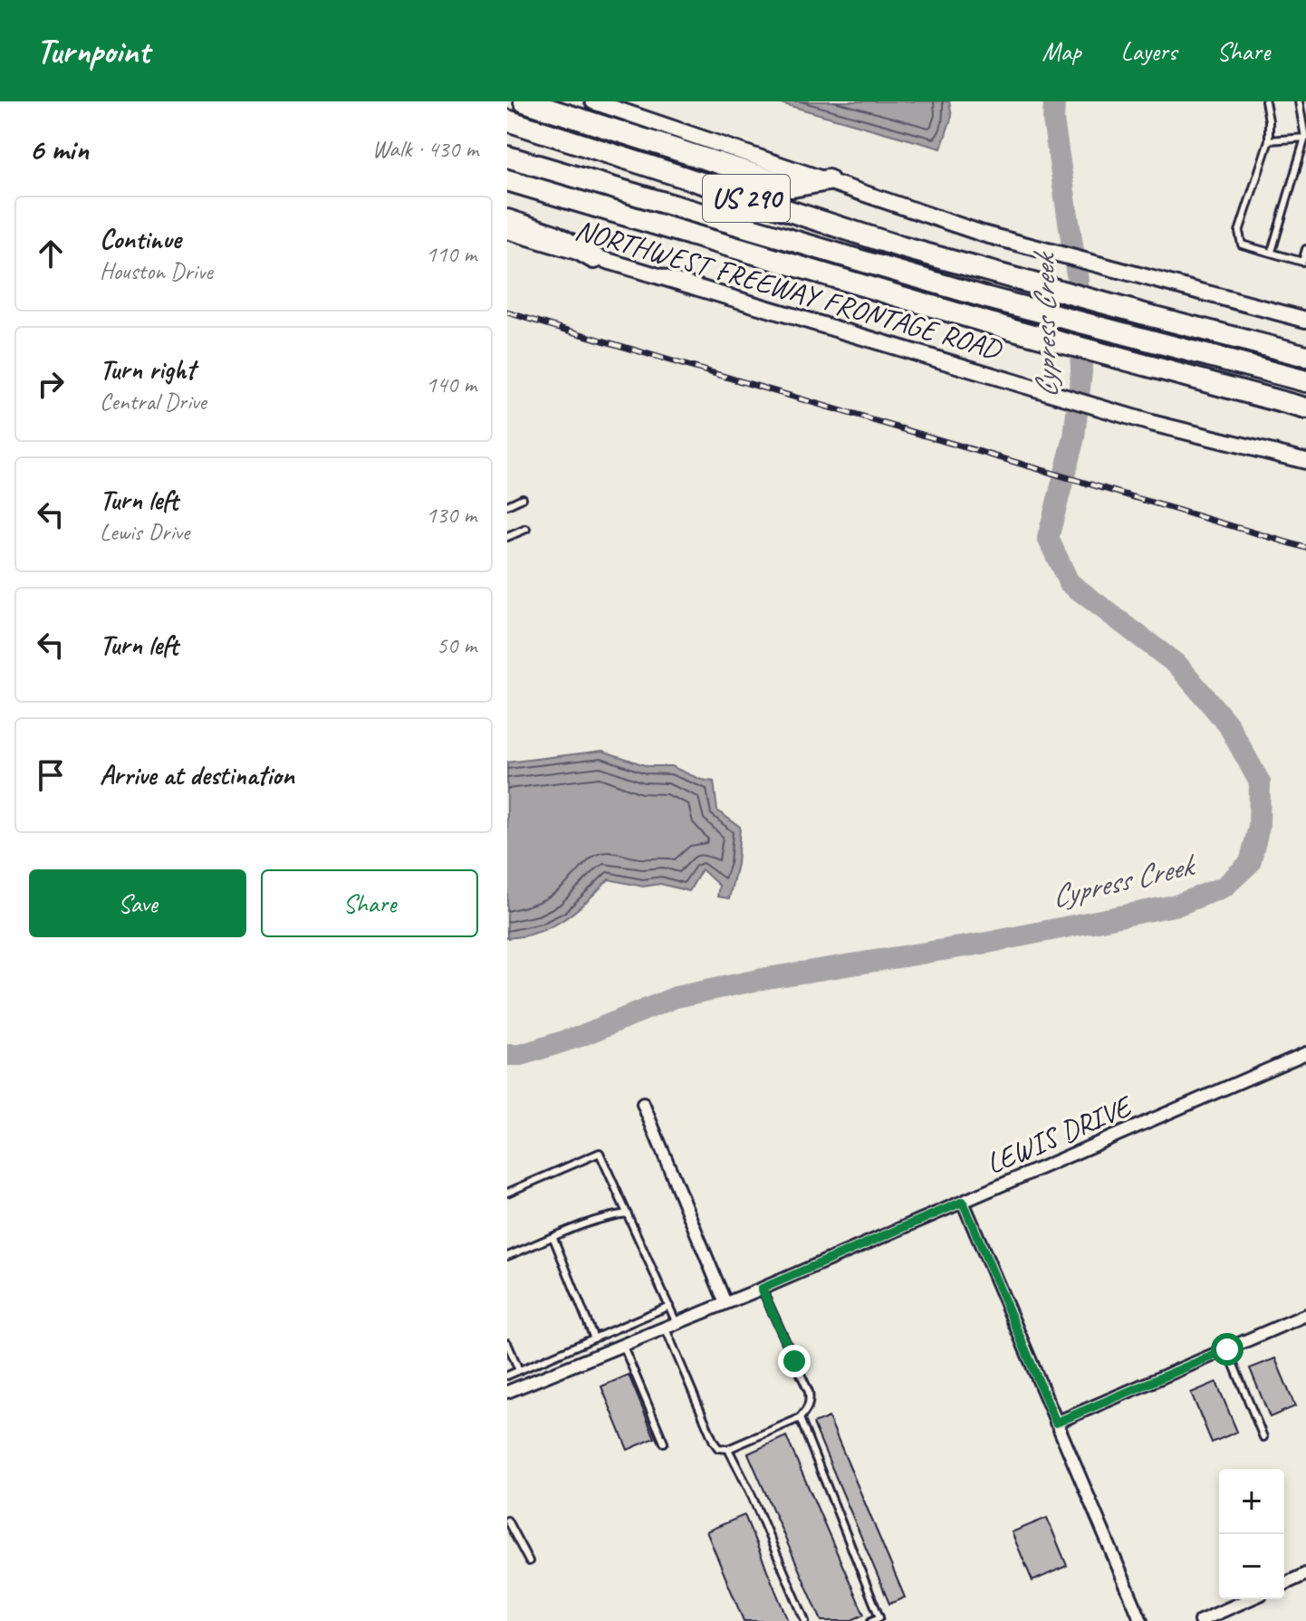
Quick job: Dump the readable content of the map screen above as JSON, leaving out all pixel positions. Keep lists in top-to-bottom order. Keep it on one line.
{"streets":{"highway":["US 290"],"main road":["NORTHWEST FREEWAY FRONTAGE ROAD"],"street":["LEWIS DRIVE"]},"water":["Cypress Creek"],"page":{"header":"Turnpoint","nav":["Map","Layers","Share"],"heading":["6 min","Walk · 430 m"],"list":[["Continue","Houston Drive","110 m"],["Turn right","Central Drive","140 m"],["Turn left","Lewis Drive","130 m"],["Turn left","50 m"],"Arrive at destination"],"buttons":["Save","Share"],"map_buttons":["+","−"]}}
